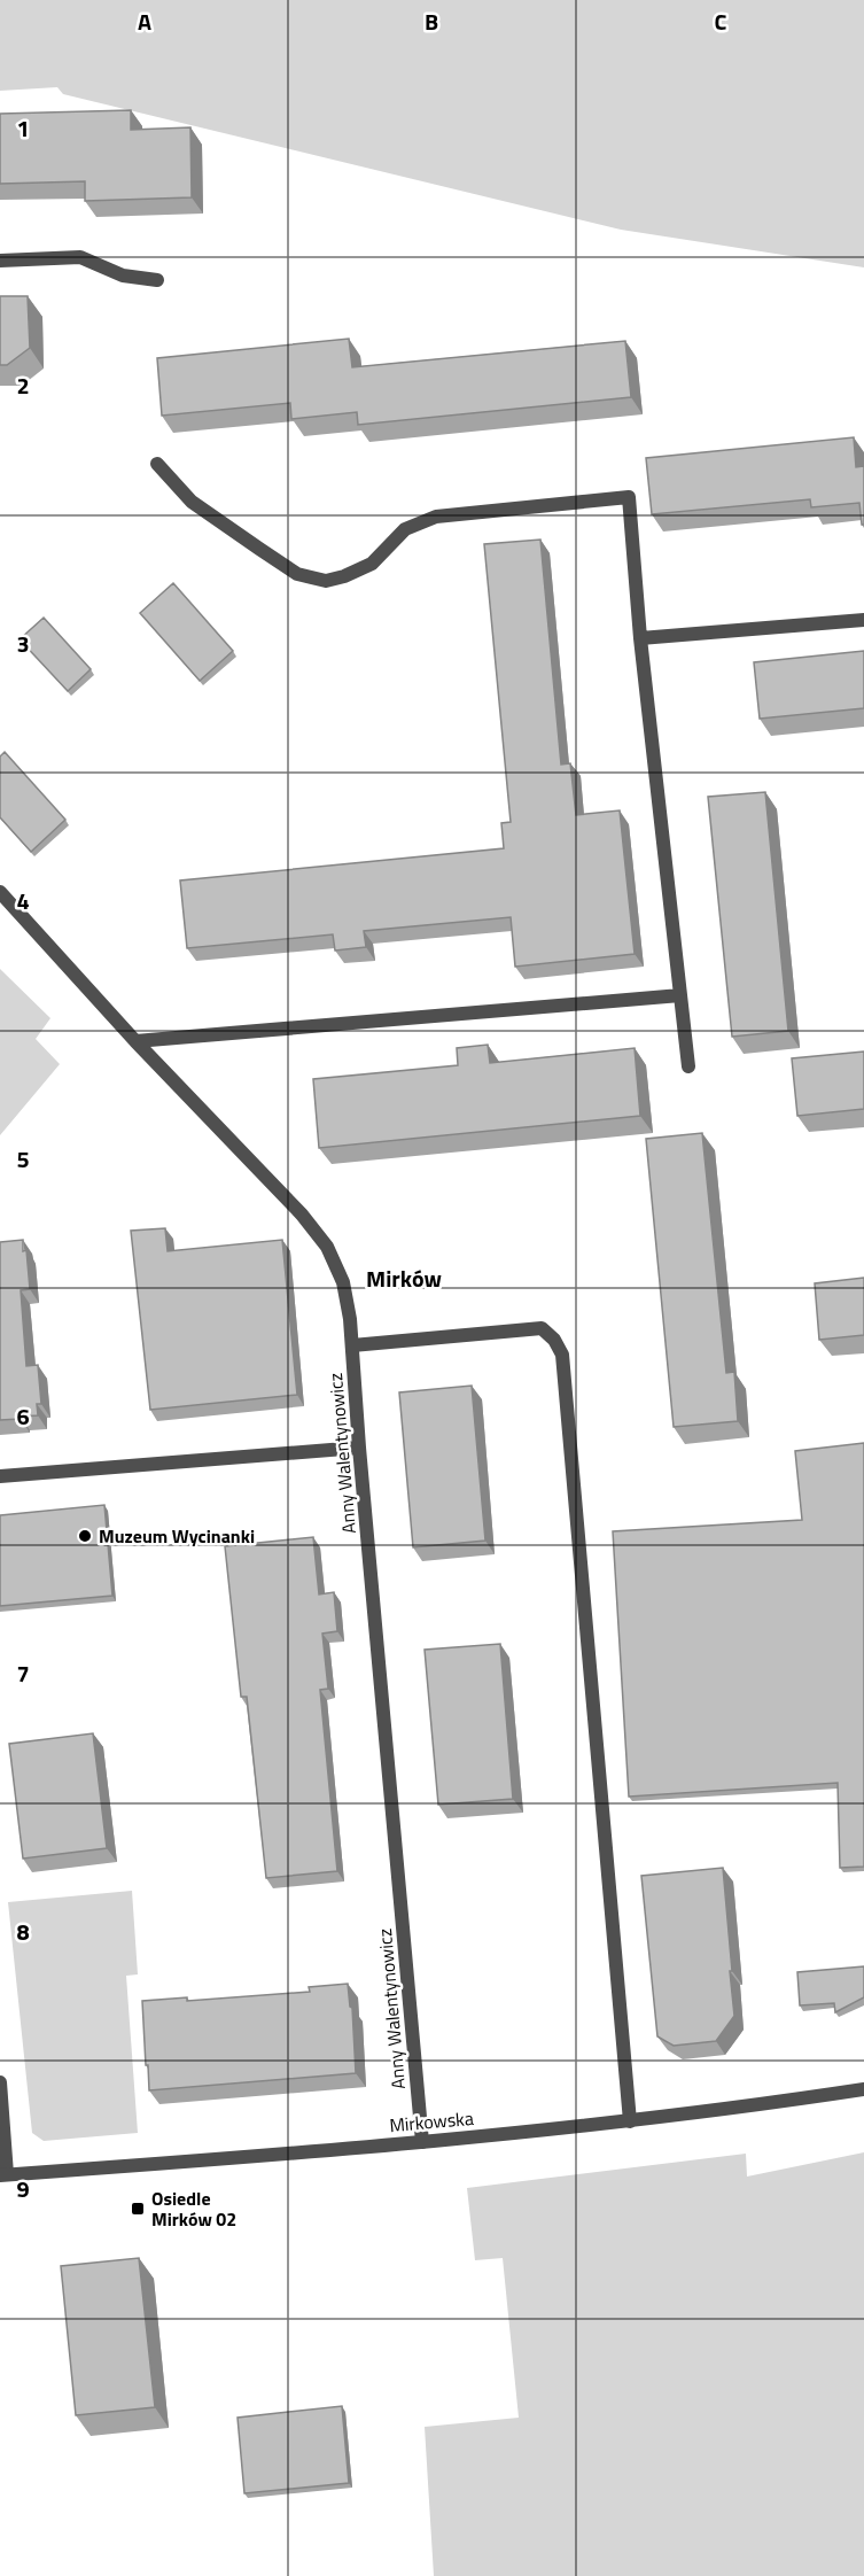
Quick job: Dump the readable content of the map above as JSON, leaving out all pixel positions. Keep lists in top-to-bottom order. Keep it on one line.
{"streets":{"street":["Anny Walentynowicz","Mirkowska"]},"crossings":[["Anny Walentynowicz","Mirkowska"]],"districts":["Mirków"],"places":{"other":["Muzeum Wycinanki"],"transit":["Osiedle Mirków 02"]},"grid":{"columns":["A","B","C"],"rows":["1","2","3","4","5","6","7","8","9"]}}
